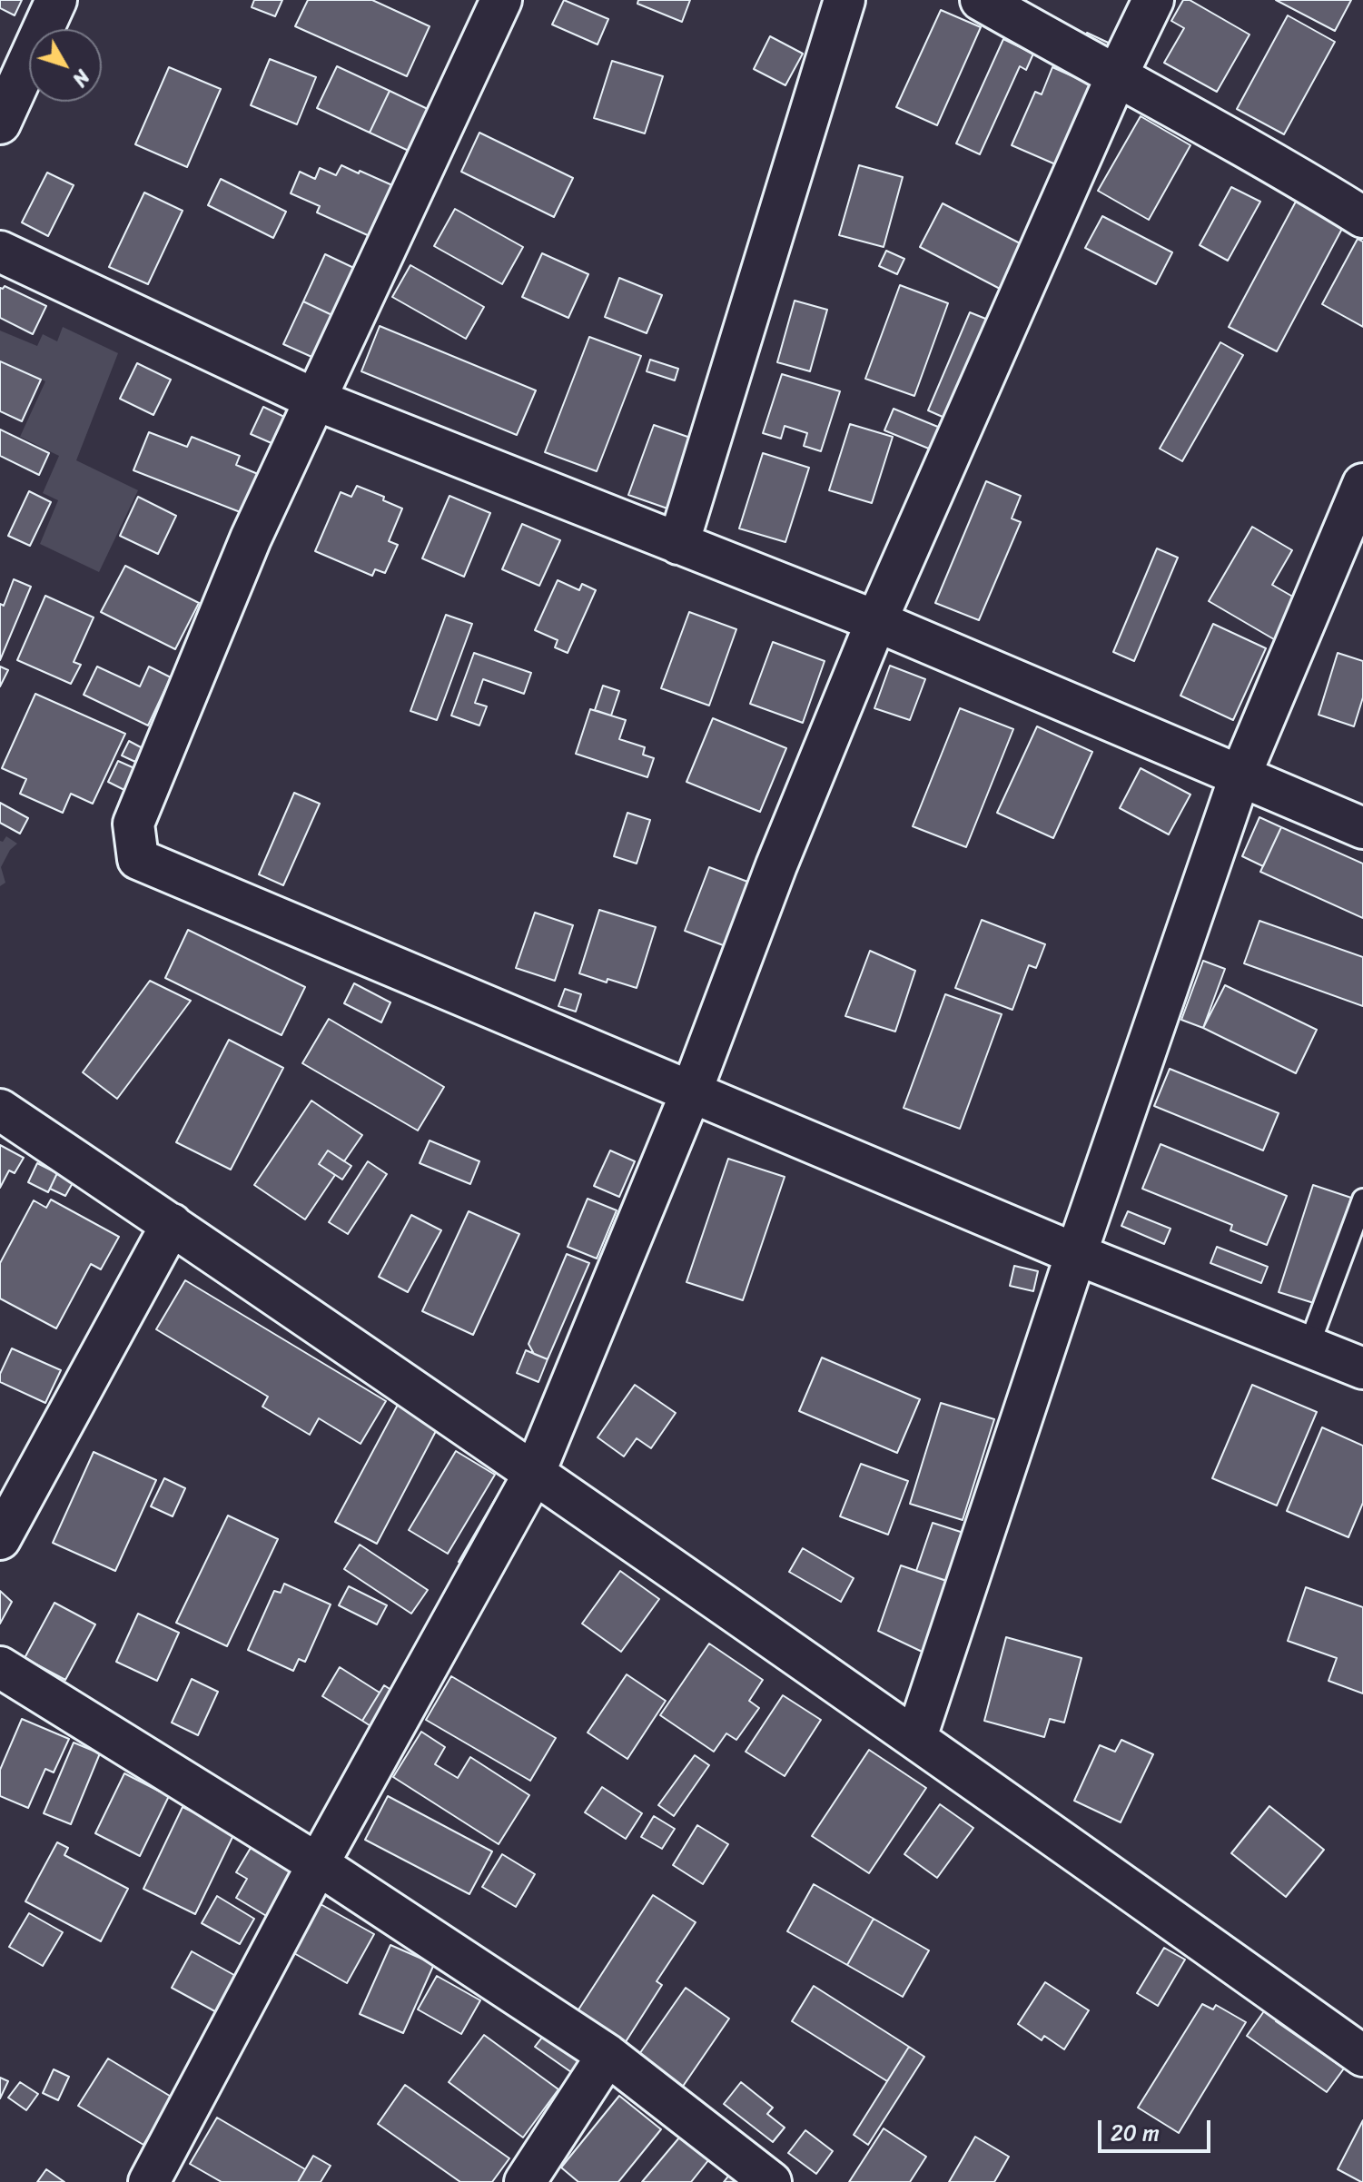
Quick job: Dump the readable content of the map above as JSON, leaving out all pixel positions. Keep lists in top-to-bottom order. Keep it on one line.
{"scale_bar":"20 m","north":"bottom right"}
